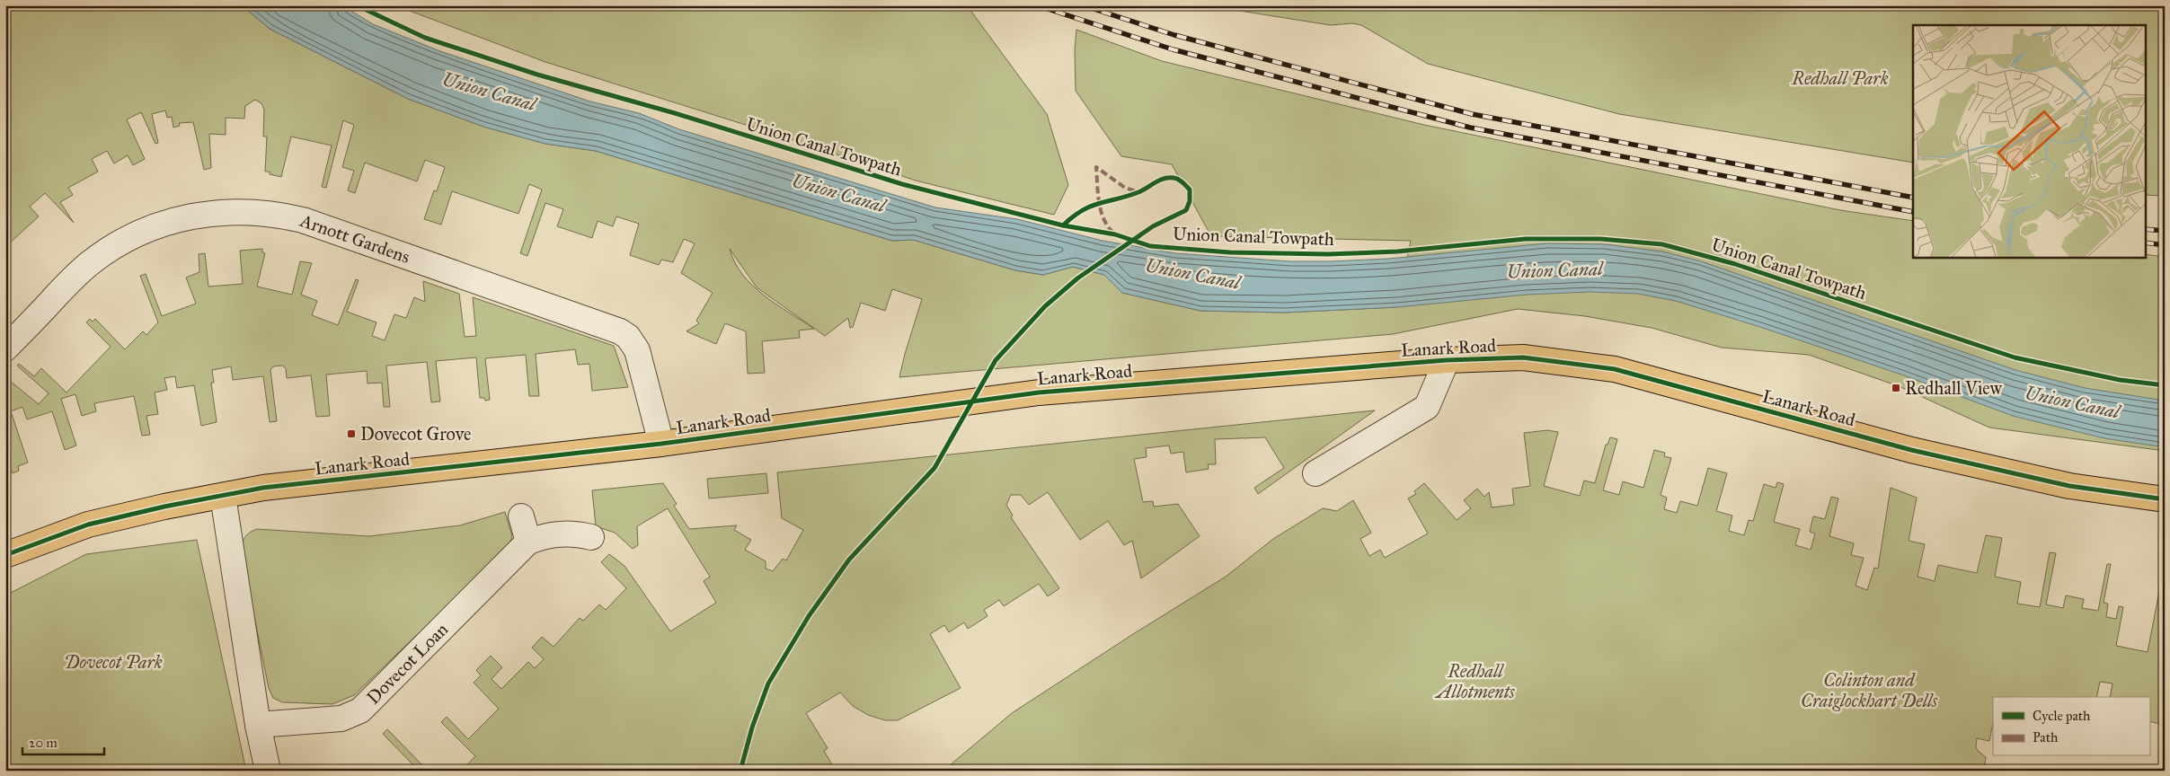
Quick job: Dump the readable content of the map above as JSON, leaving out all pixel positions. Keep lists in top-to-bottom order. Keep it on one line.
{"streets":{"main road":["Lanark Road"],"street":["Arnott Gardens","Dovecot Loan"],"cycle path":["Union Canal Towpath"]},"crossings":[["Arnott Gardens","Lanark Road"]],"water":["Union Canal"],"parks":["Redhall Park","Dovecot Park","Redhall Allotments","Colinton and Craiglockhart Dells"],"places":{"transit":["Redhall View","Dovecot Grove"]},"legend":["Cycle path","Path"],"scale_bar":"20 m"}
